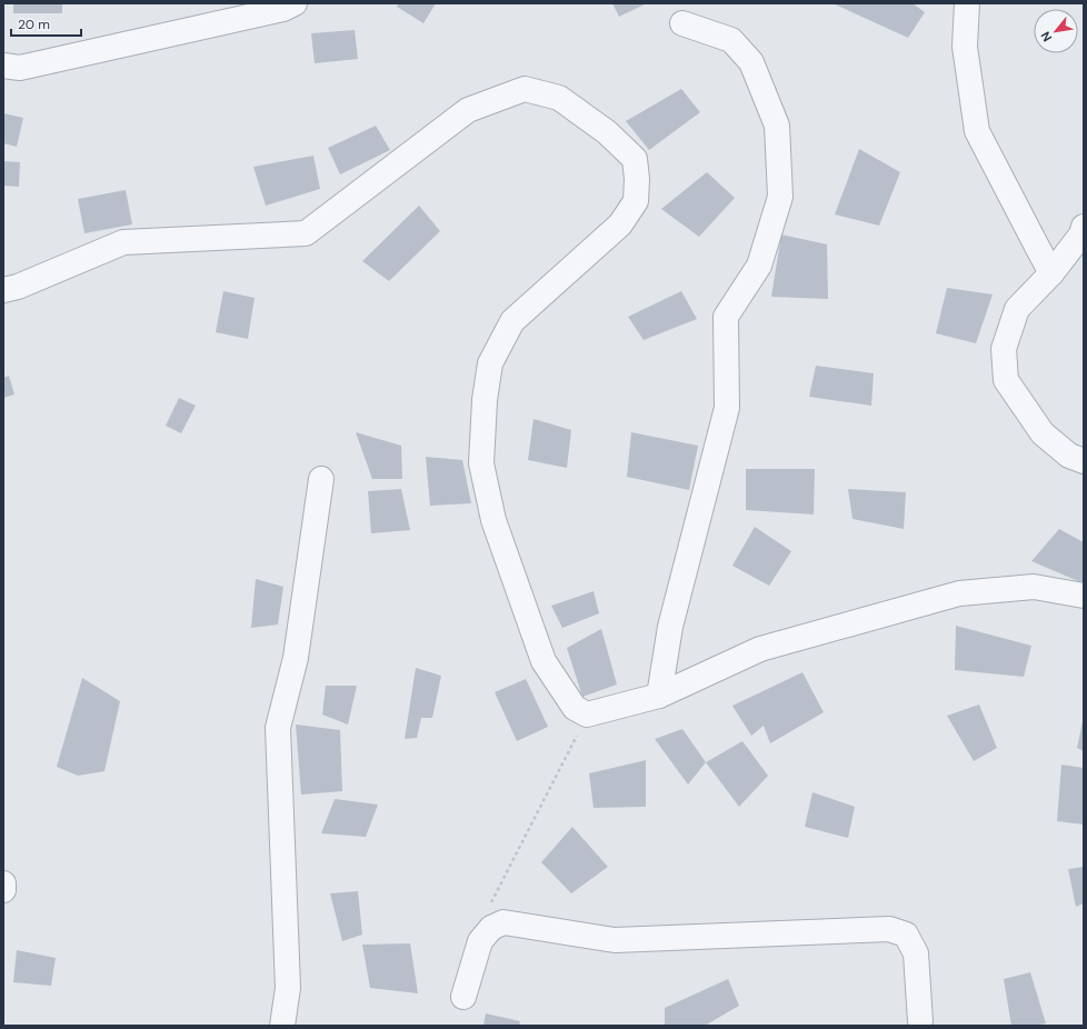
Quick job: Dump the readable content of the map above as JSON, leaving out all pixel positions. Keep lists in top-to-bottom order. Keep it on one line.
{"scale_bar":"20 m","north":"bottom left"}
